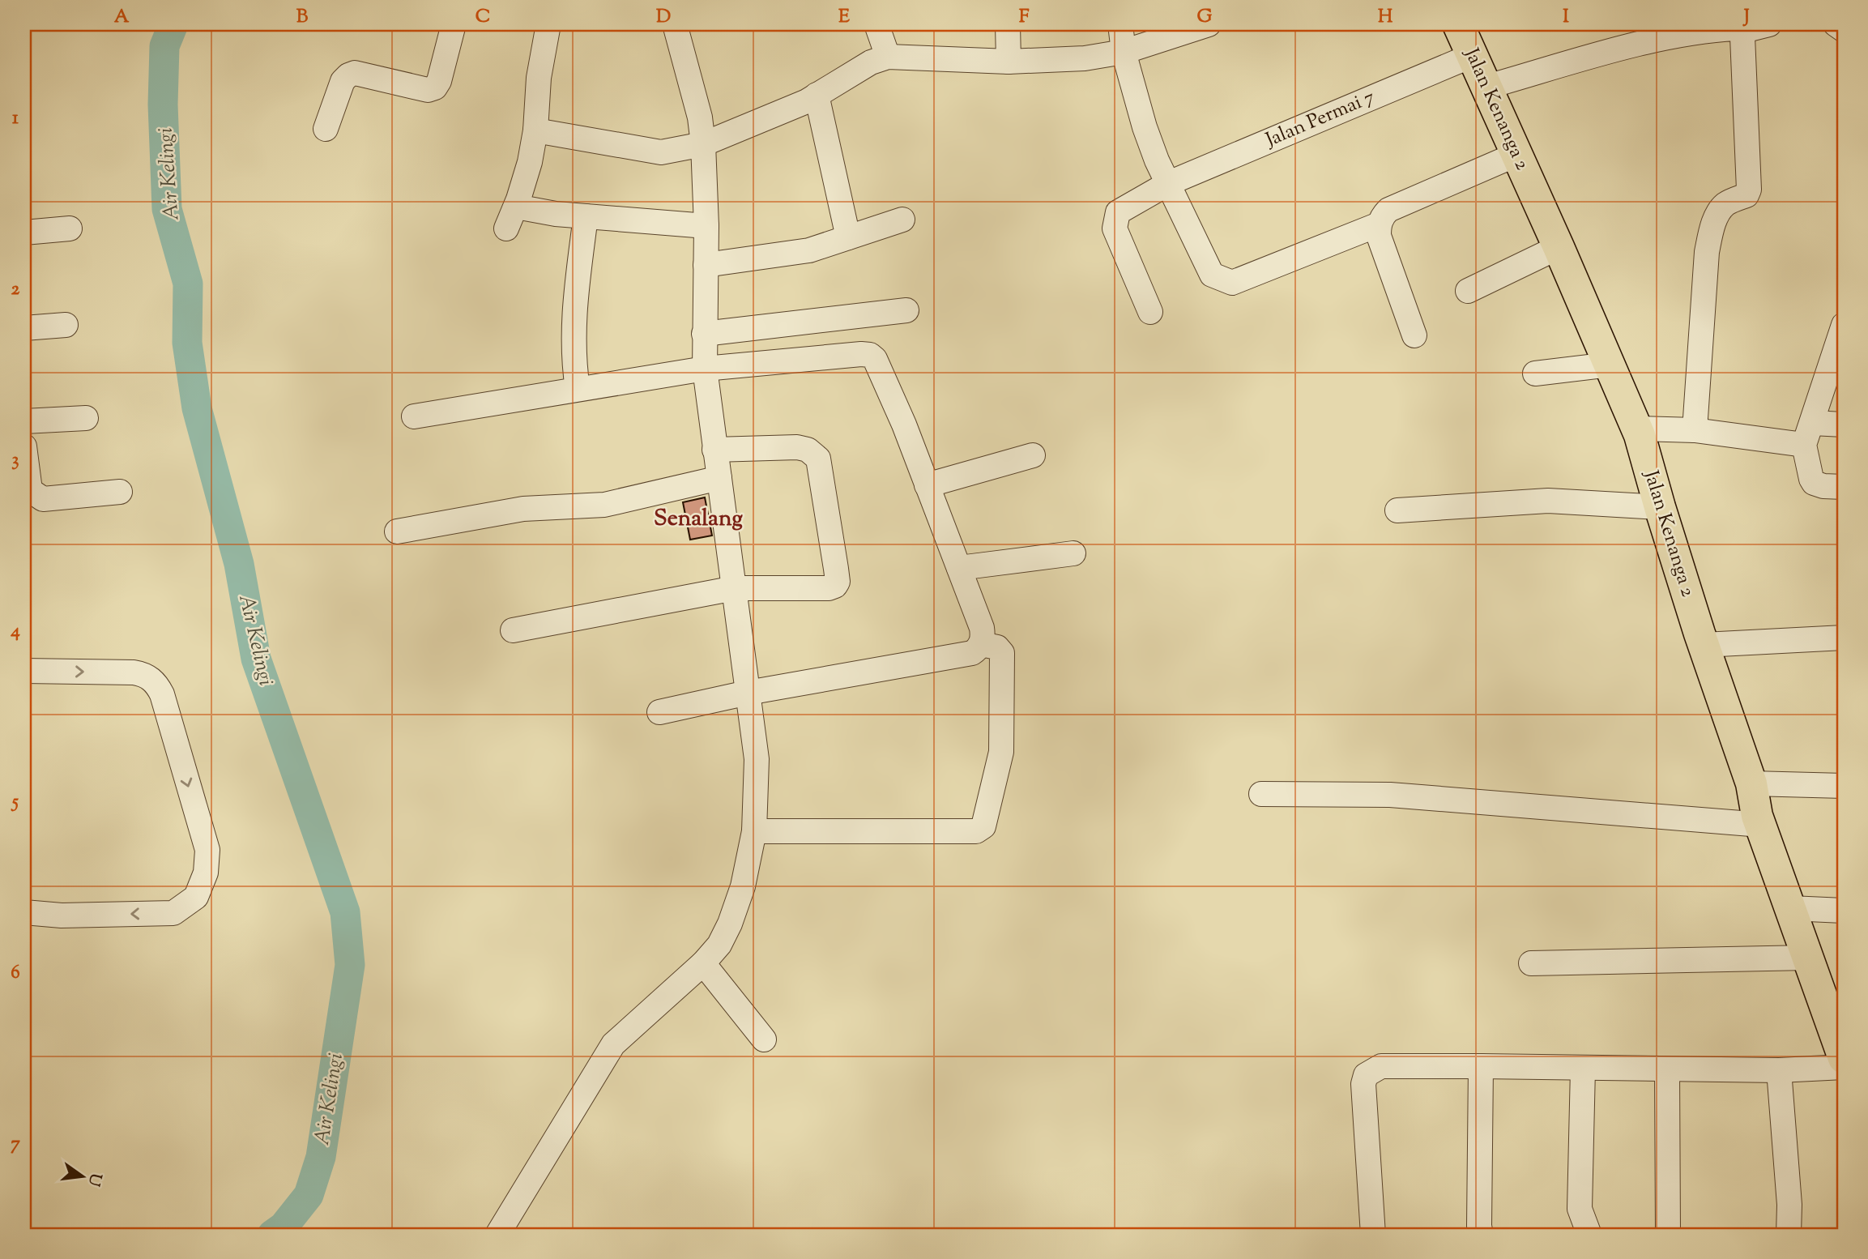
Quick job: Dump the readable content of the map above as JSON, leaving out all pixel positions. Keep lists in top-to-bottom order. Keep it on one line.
{"streets":{"main road":["Jalan Kenanga 2"],"street":["Jalan Permai 7"]},"crossings":[["Jalan Kenanga 2","Jalan Permai 7"]],"districts":["Senalang"],"water":["Air Kelingi"],"north":"right","grid":{"columns":["A","B","C","D","E","F","G","H","I","J"],"rows":["1","2","3","4","5","6","7"]}}
